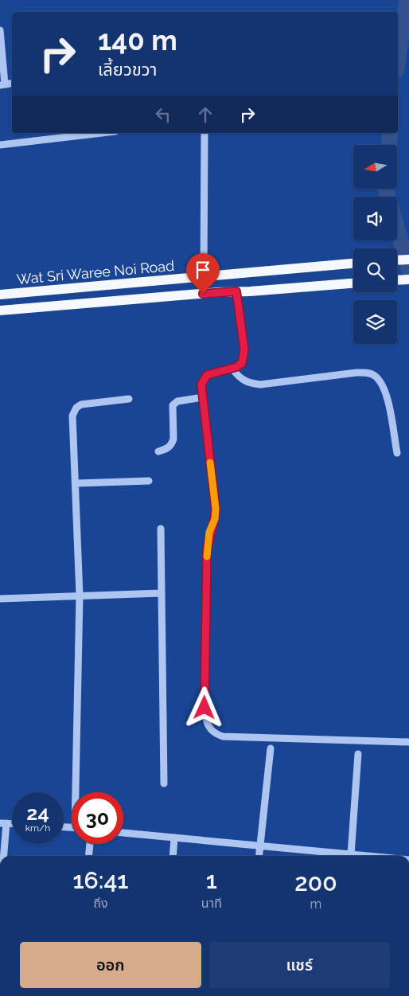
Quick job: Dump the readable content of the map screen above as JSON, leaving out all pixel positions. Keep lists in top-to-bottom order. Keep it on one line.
{"streets":{"main road":["Wat Sri Waree Noi Road"]},"north":"left","page":{"turn":["140 m","เลี้ยวขวา"],"speed":"24 km/h","limit":"30","eta":["16:41","ถึง","1","นาที","200","m"],"buttons":["ออก","แชร์"]}}
